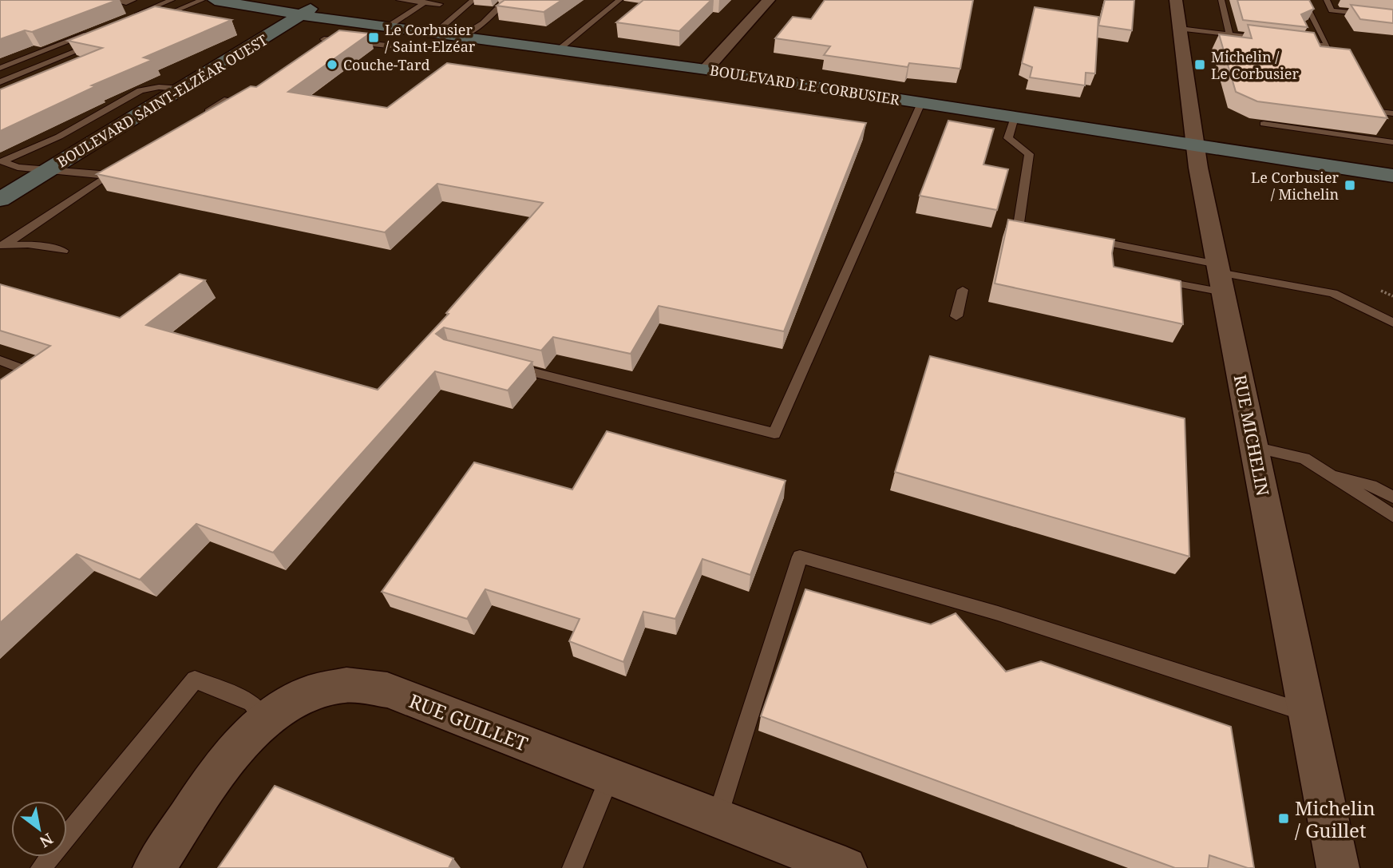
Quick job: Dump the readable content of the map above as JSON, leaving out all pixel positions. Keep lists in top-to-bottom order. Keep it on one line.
{"streets":{"street":["BOULEVARD LE CORBUSIER","BOULEVARD SAINT-ELZÉAR OUEST","RUE MICHELIN","RUE GUILLET"]},"crossings":[["BOULEVARD LE CORBUSIER","BOULEVARD SAINT-ELZÉAR OUEST"],["BOULEVARD LE CORBUSIER","RUE MICHELIN"]],"places":{"transit":["Le Corbusier / Saint-Elzéar","Michelin / Le Corbusier","Le Corbusier / Michelin","Michelin / Guillet"],"other":["Couche-Tard"]},"north":"bottom right"}
